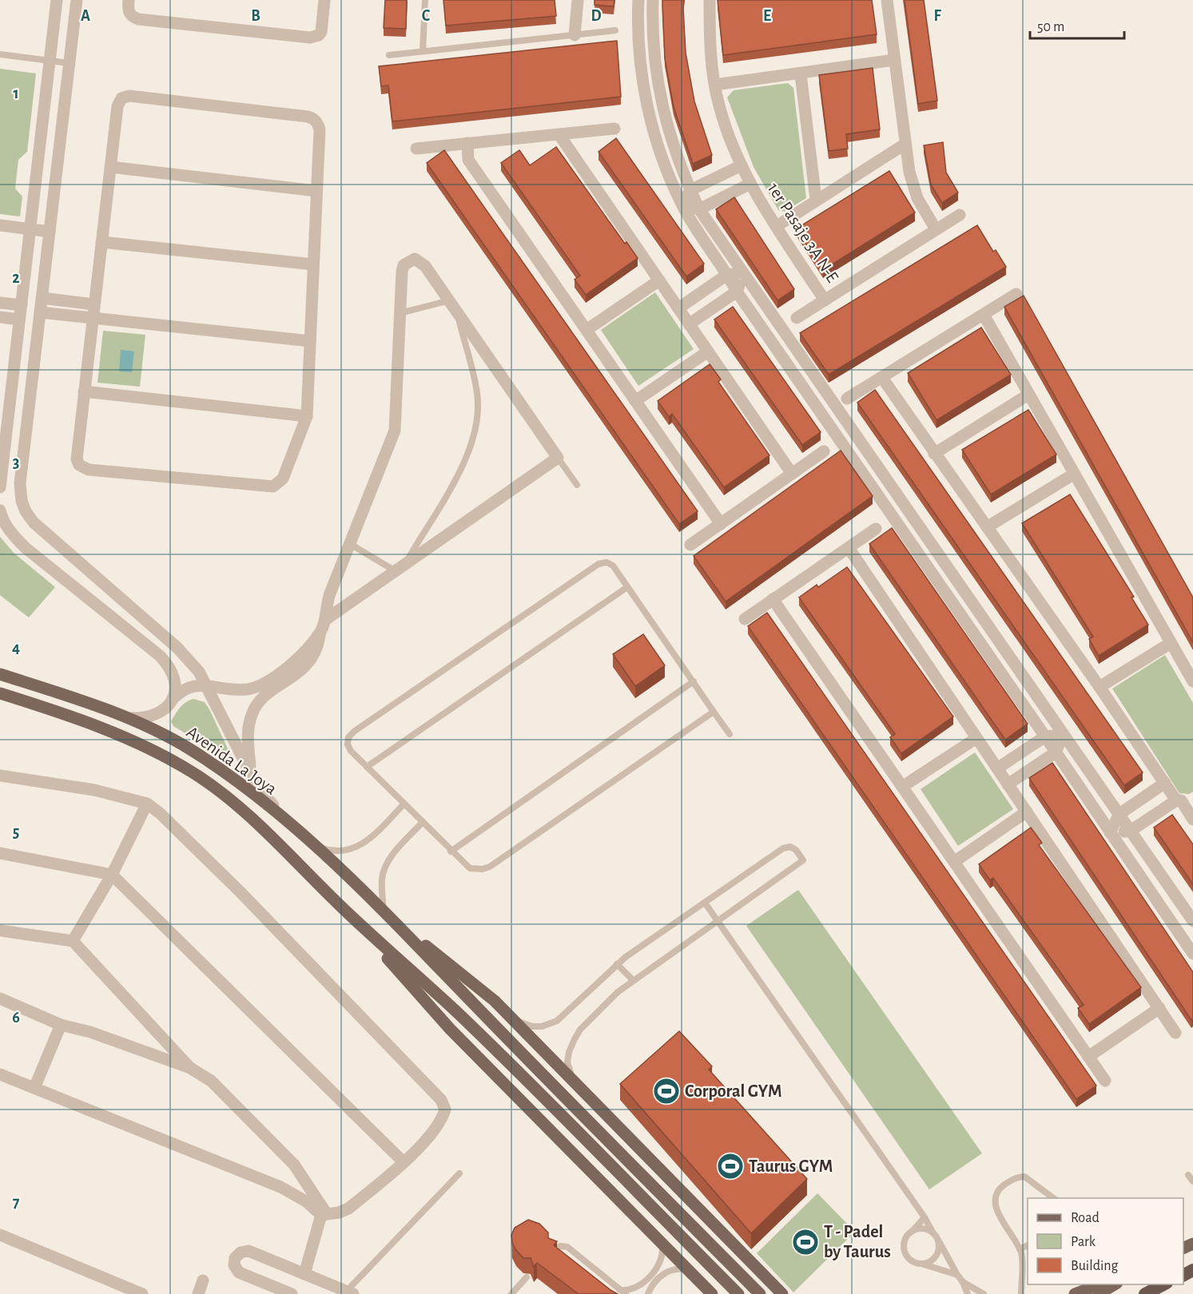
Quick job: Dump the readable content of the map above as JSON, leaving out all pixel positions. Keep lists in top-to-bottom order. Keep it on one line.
{"streets":{"main road":["Avenida La Joya"],"street":["1er Pasaje 3A N-E"]},"places":{"sports":["Corporal GYM","Taurus GYM","T - Padel by Taurus"]},"legend":["Road","Park","Building"],"scale_bar":"50 m","grid":{"columns":["A","B","C","D","E","F"],"rows":["1","2","3","4","5","6","7"]}}
